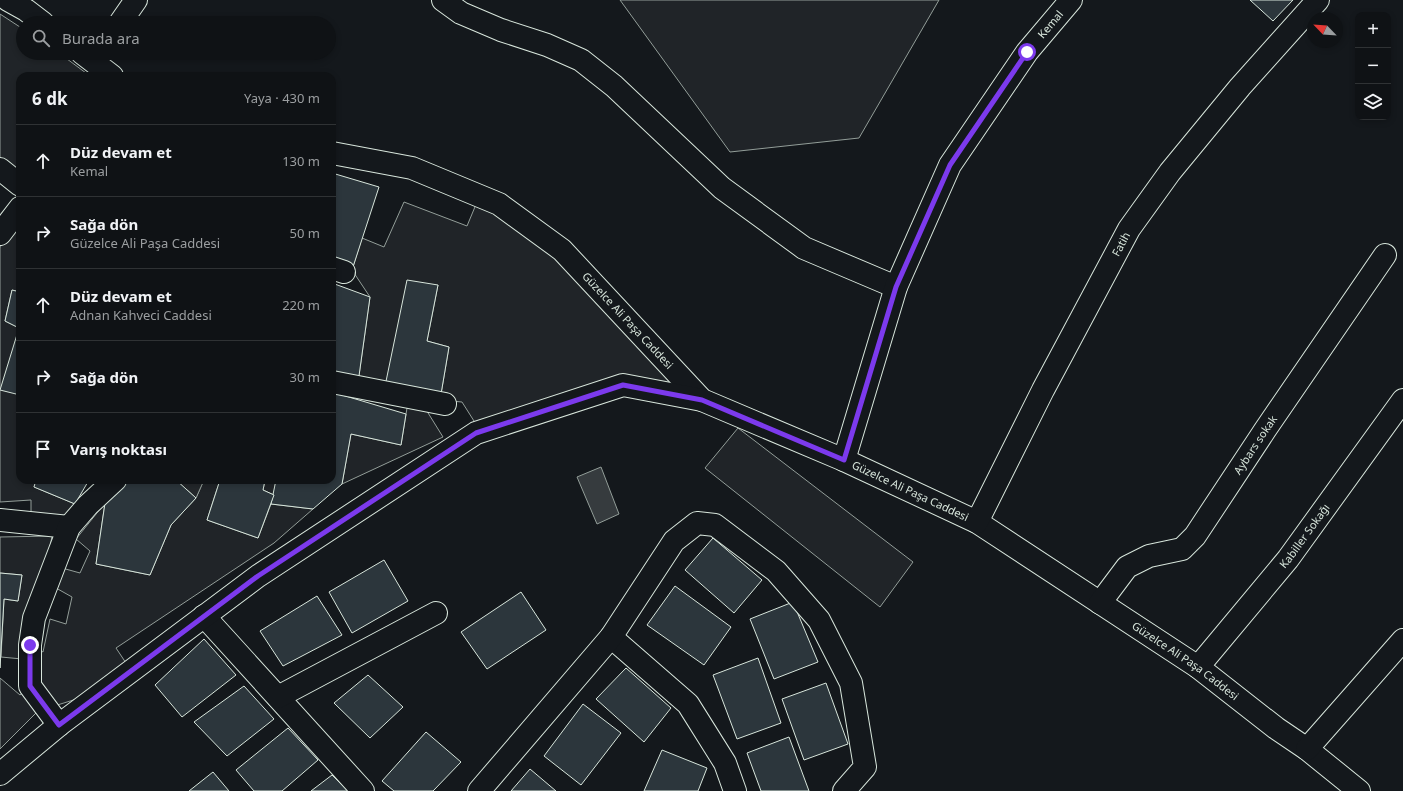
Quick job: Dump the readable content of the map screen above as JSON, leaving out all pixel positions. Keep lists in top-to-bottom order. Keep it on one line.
{"streets":{"street":["Kemal","Fatih","Güzelce Ali Paşa Caddesi","Aybars sokak","Kabiller Sokağı"]},"crossings":[["Kemal","Güzelce Ali Paşa Caddesi"],["Fatih","Güzelce Ali Paşa Caddesi"],["Güzelce Ali Paşa Caddesi","Aybars sokak"],["Güzelce Ali Paşa Caddesi","Kabiller Sokağı"]],"north":"top left","page":{"map_buttons":["+","−"],"search":"Burada ara","heading":["6 dk","Yaya · 430 m"],"list":[["Düz devam et","Kemal","130 m"],["Sağa dön","Güzelce Ali Paşa Caddesi","50 m"],["Düz devam et","Adnan Kahveci Caddesi","220 m"],["Sağa dön","30 m"],"Varış noktası"]}}
